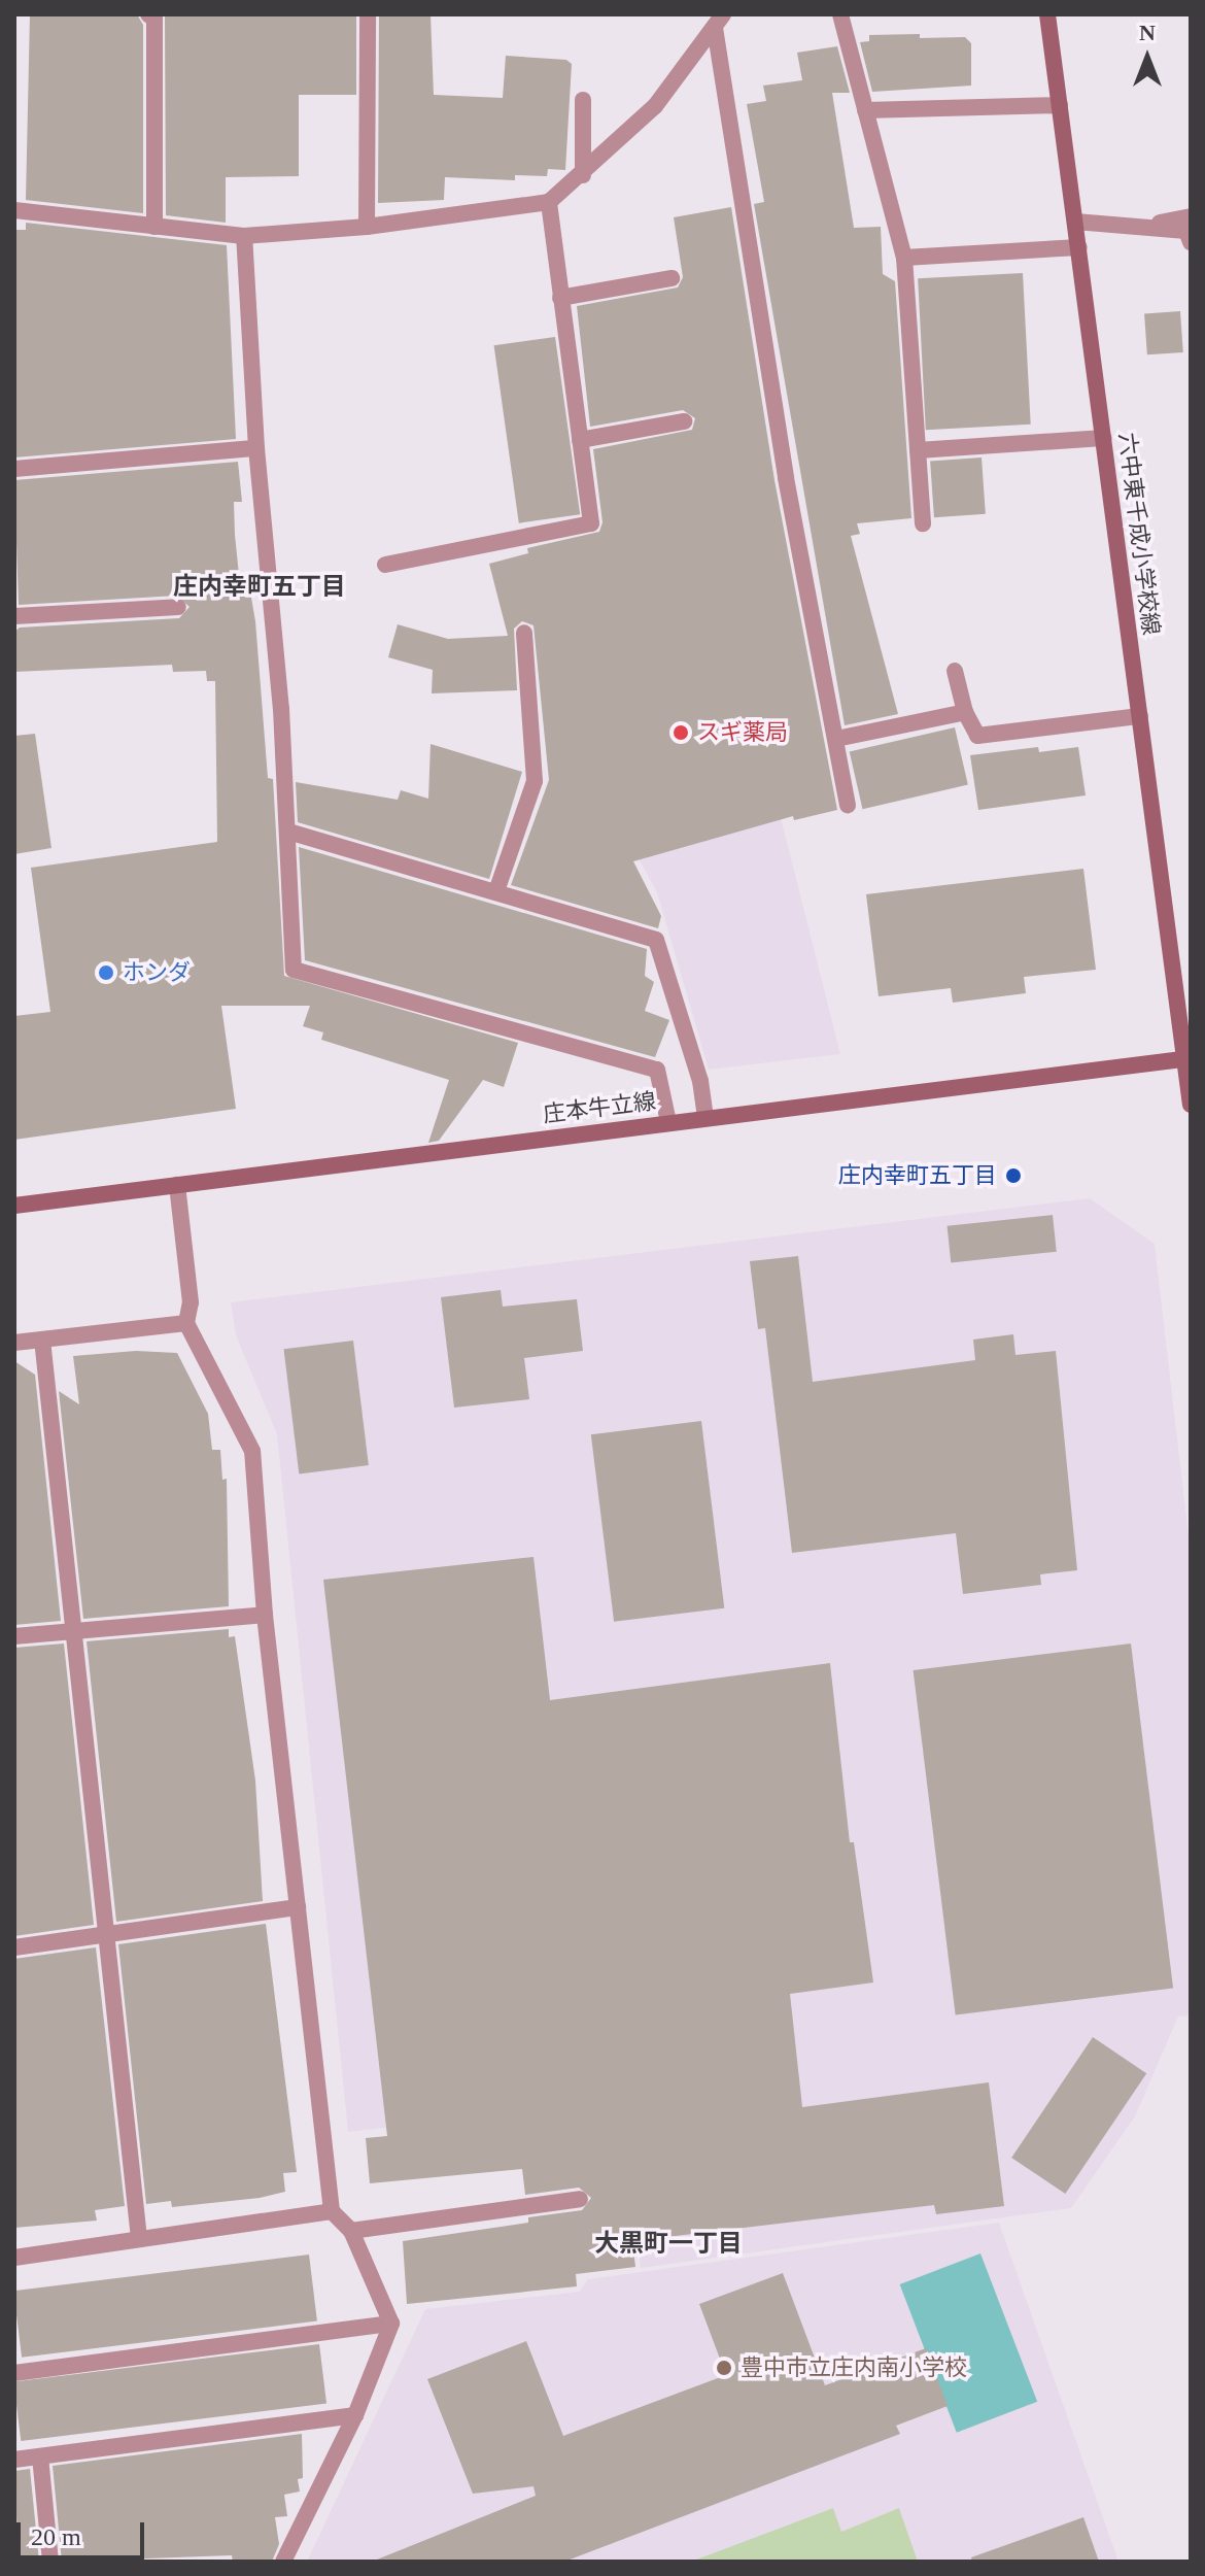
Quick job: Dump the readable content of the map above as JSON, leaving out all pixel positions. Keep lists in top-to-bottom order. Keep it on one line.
{"streets":{"main road":["六中東千成小学校線","庄本牛立線"]},"crossings":[["六中東千成小学校線","庄本牛立線"]],"districts":["庄内幸町五丁目","大黒町一丁目"],"places":["スギ薬局","ホンダ","庄内幸町五丁目","豊中市立庄内南小学校"],"scale_bar":"20 m","north":"top"}
